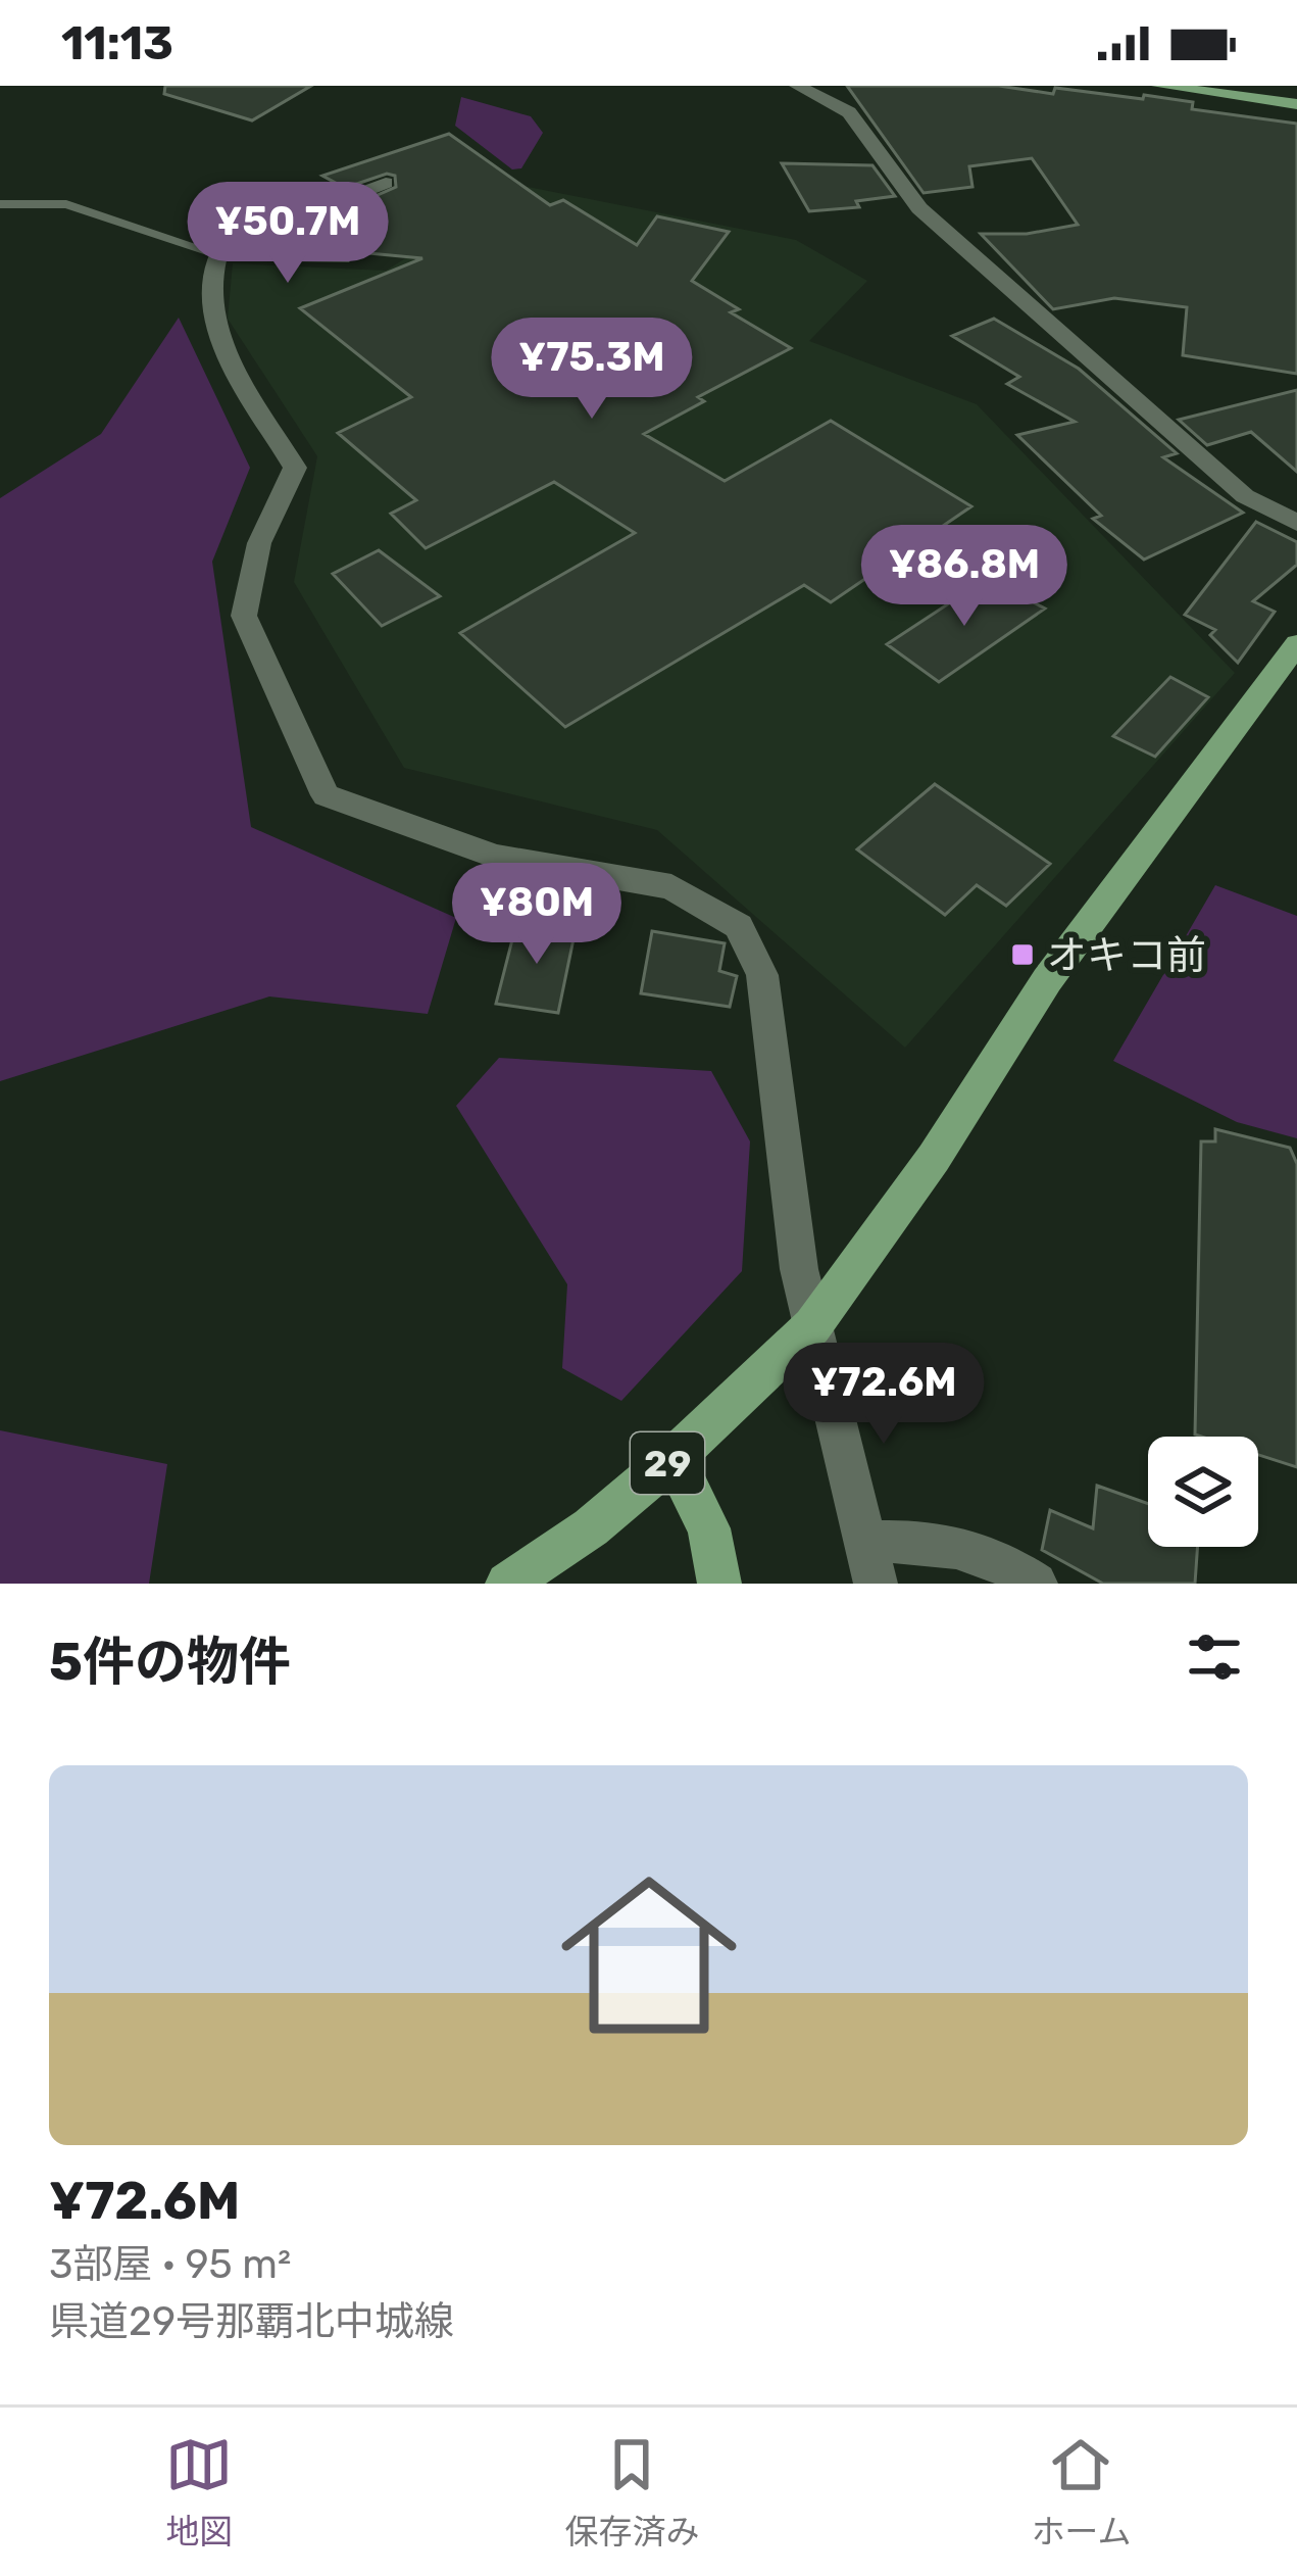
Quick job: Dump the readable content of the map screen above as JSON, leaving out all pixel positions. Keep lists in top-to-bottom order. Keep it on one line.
{"streets":{"main road":["29"]},"places":{"transit":["オキコ前"]},"page":{"status":"11:13","price":["¥50.7M","¥75.3M","¥86.8M","¥80M","¥72.6M"],"heading":"5件の物件","list":[{"name":"¥72.6M","note":"3部屋 · 95 m² · 県道29号那覇北中城線"}],"tabs":["地図","保存済み","ホーム"]}}
